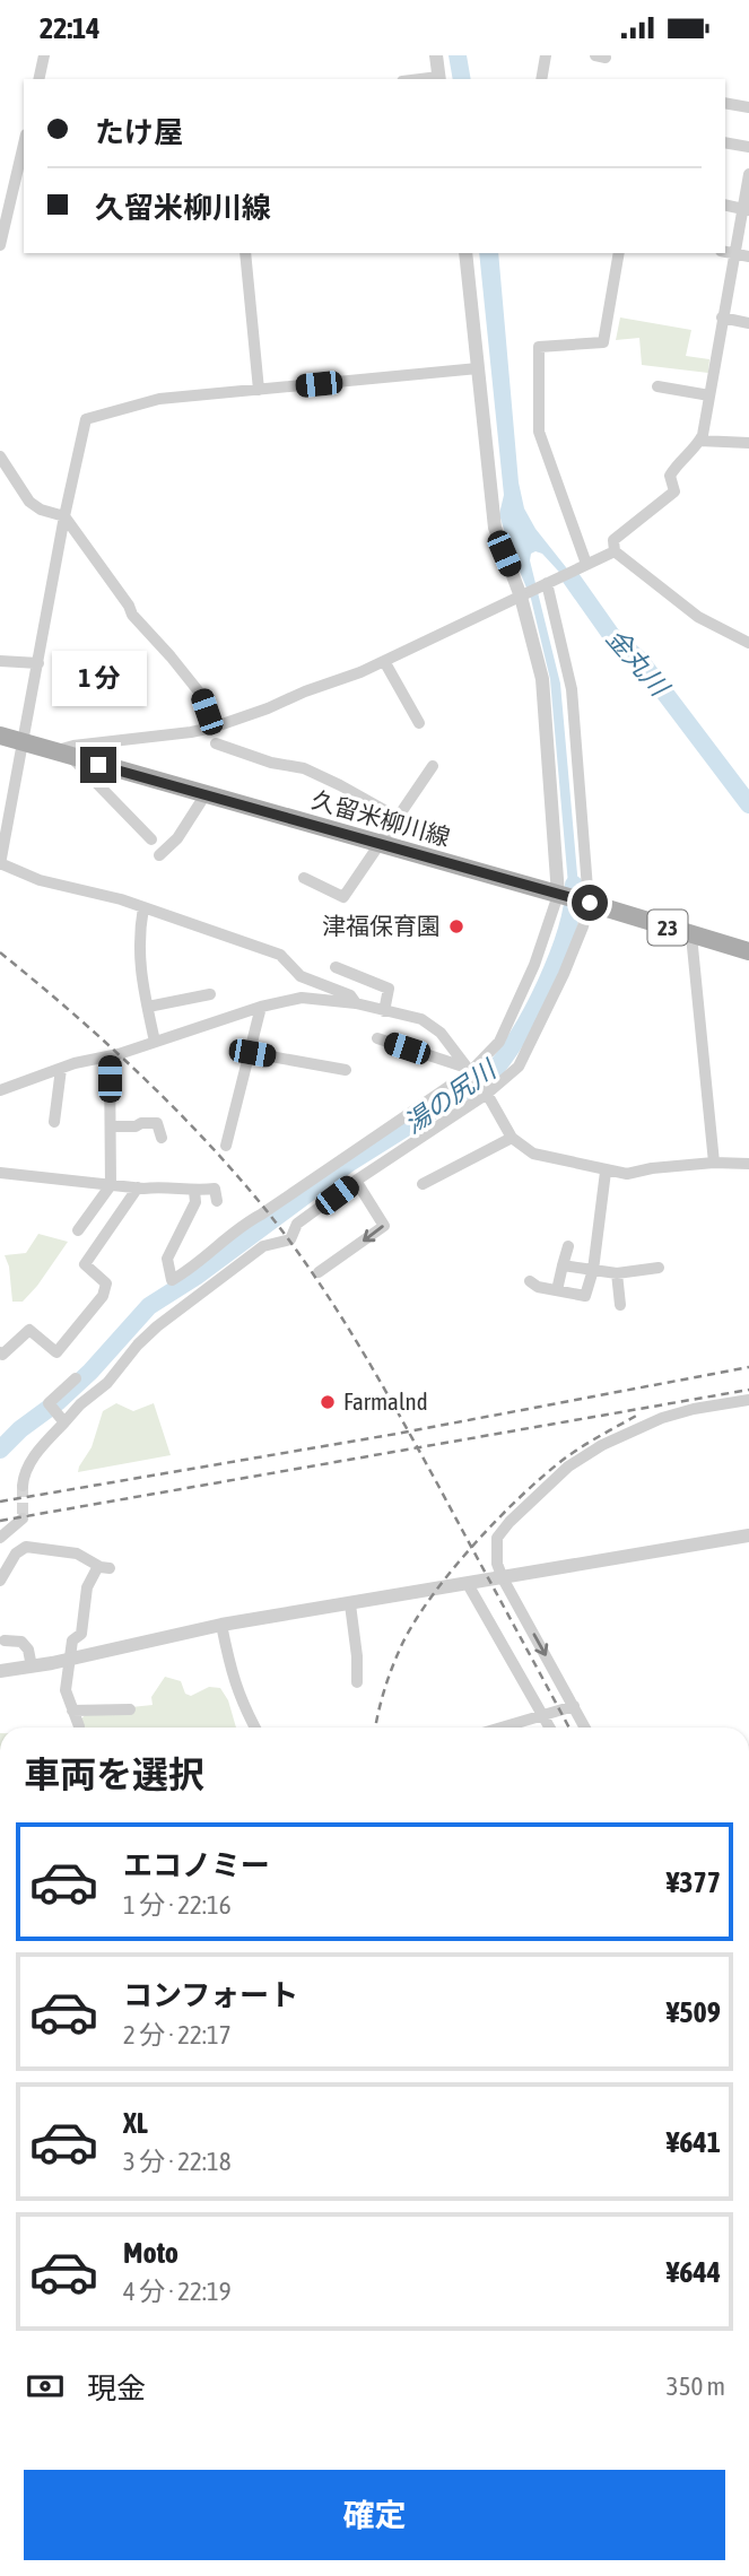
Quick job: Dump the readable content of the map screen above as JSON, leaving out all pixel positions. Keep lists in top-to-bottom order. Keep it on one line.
{"streets":{"main road":["久留米柳川線","23"]},"water":["金丸川","湯の尻川"],"places":["津福保育園","Farmalnd"],"page":{"status":"22:14","banner":["たけ屋","久留米柳川線"],"bubble":"1 分","heading":"車両を選択","list":[{"name":"エコノミー","note":"1 分 · 22:16","value":"¥377"},{"name":"コンフォート","note":"2 分 · 22:17","value":"¥509"},{"name":"XL","note":"3 分 · 22:18","value":"¥641"},{"name":"Moto","note":"4 分 · 22:19","value":"¥644"}],"pay":["現金","350 m"],"buttons":"確定"}}
